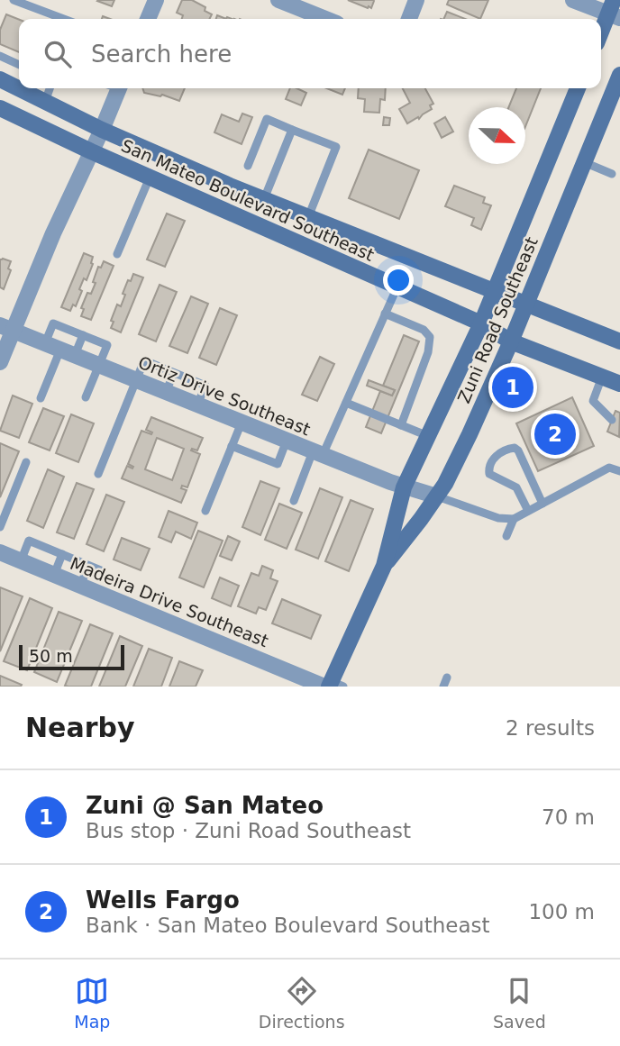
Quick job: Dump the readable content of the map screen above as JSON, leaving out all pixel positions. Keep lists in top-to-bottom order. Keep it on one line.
{"streets":{"main road":["San Mateo Boulevard Southeast","Zuni Road Southeast"],"street":["Ortiz Drive Southeast","Madeira Drive Southeast"]},"crossings":[["San Mateo Boulevard Southeast","Zuni Road Southeast"],["Zuni Road Southeast","Ortiz Drive Southeast"],["Zuni Road Southeast","Madeira Drive Southeast"]],"scale_bar":"50 m","north":"right","page":{"search":"Search here","pins":["1","2"],"scale":"50 m","heading":["Nearby","2 results"],"list":[{"mark":"1","name":"Zuni @ San Mateo","note":"Bus stop · Zuni Road Southeast","value":"70 m"},{"mark":"2","name":"Wells Fargo","note":"Bank · San Mateo Boulevard Southeast","value":"100 m"}],"nav":["Map","Directions","Saved"]}}
